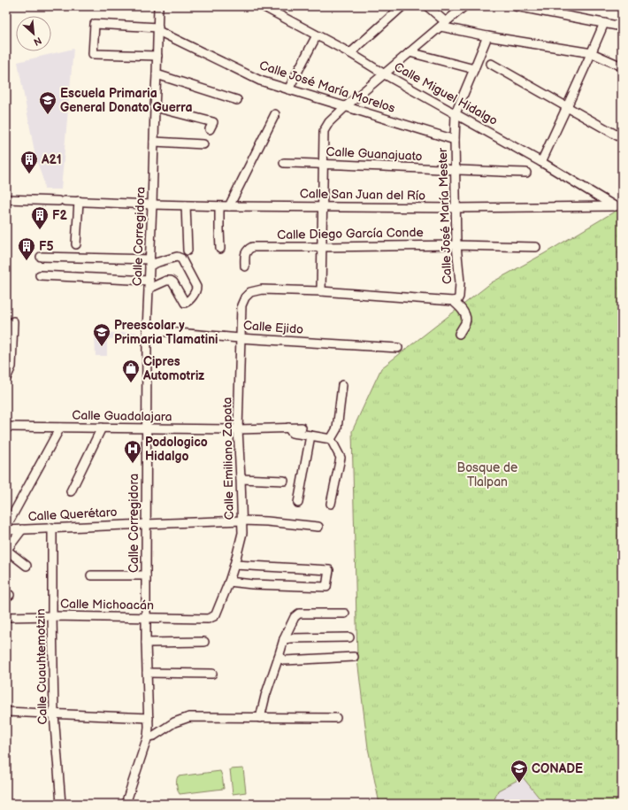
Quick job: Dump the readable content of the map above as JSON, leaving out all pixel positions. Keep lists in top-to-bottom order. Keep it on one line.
{"streets":{"street":["Calle José María Morelos","Calle Miguel Hidalgo","Calle Guanajuato","Calle San Juan del Río","Calle José María Mester","Calle Diego García Conde","Calle Corregidora","Calle Ejido","Calle Guadalajara","Calle Emiliano Zapata","Calle Querétaro","Calle Michoacán","Calle Cuauhtemotzin"]},"crossings":[["Calle José María Morelos","Calle José María Mester"],["Calle José María Morelos","Calle Corregidora"],["Calle Miguel Hidalgo","Calle San Juan del Río"],["Calle Miguel Hidalgo","Calle José María Mester"],["Calle Guanajuato","Calle José María Mester"],["Calle San Juan del Río","Calle José María Mester"],["Calle San Juan del Río","Calle Corregidora"],["Calle José María Mester","Calle Diego García Conde"],["Calle José María Mester","Calle Emiliano Zapata"],["Calle Corregidora","Calle Ejido"],["Calle Corregidora","Calle Guadalajara"],["Calle Corregidora","Calle Querétaro"],["Calle Corregidora","Calle Michoacán"],["Calle Ejido","Calle Emiliano Zapata"],["Calle Guadalajara","Calle Emiliano Zapata"],["Calle Emiliano Zapata","Calle Querétaro"],["Calle Emiliano Zapata","Calle Michoacán"],["Calle Querétaro","Calle Cuauhtemotzin"],["Calle Michoacán","Calle Cuauhtemotzin"]],"parks":["Bosque de Tlalpan"],"places":{"school or university":["Escuela Primaria General Donato Guerra","Preescolar y Primaria Tlamatini","CONADE"],"building":["A21","F2","F5"],"shop":["Cipres Automotriz"],"hospital":["Podologico Hidalgo"]},"north":"bottom right"}
